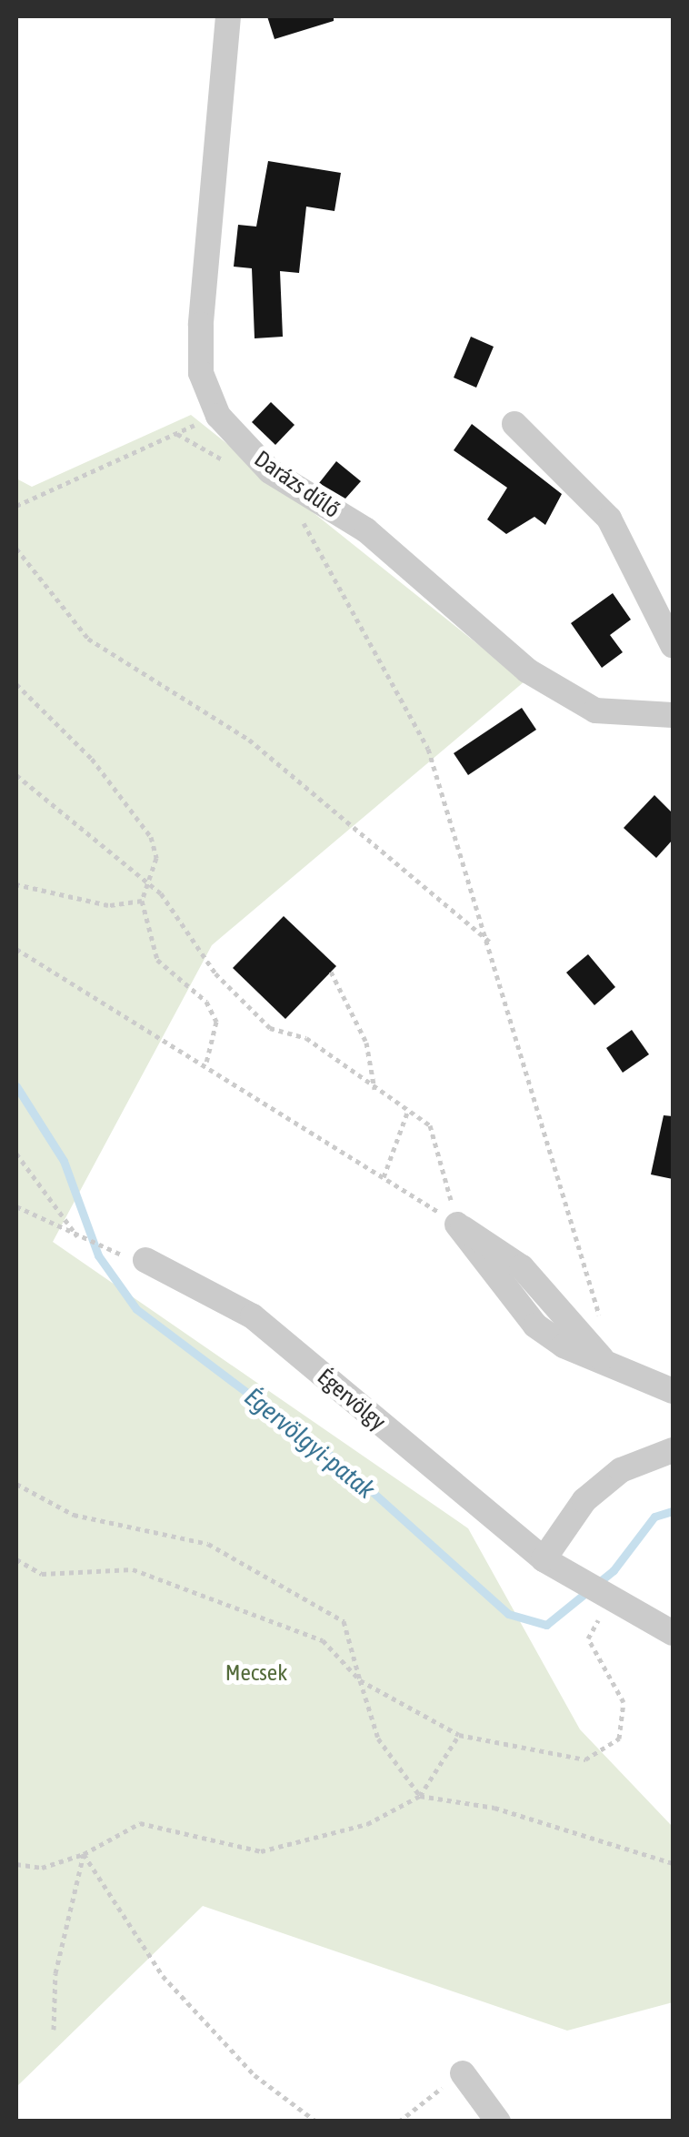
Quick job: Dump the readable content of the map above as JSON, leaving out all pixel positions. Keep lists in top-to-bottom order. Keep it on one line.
{"streets":{"street":["Darázs dűlő","Égervölgy"]},"water":["Égervölgyi-patak"],"parks":["Mecsek"]}
